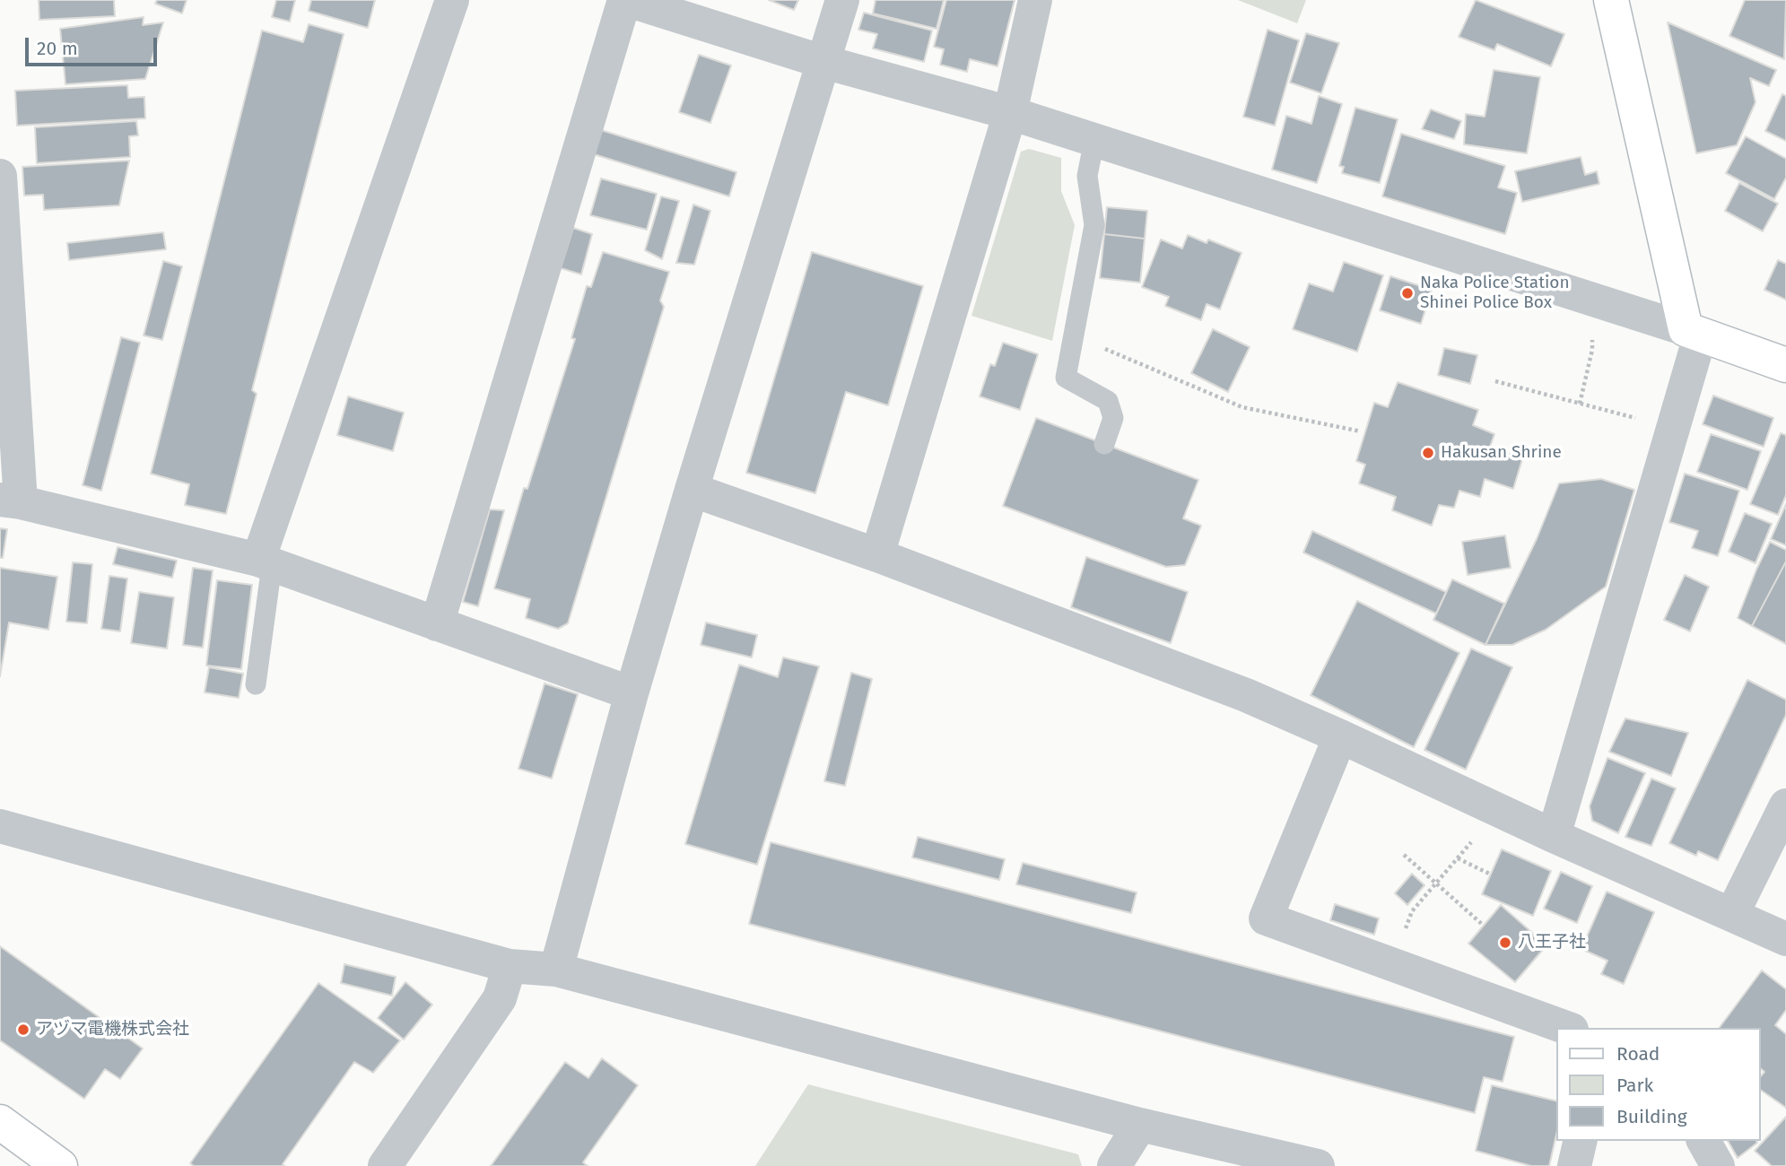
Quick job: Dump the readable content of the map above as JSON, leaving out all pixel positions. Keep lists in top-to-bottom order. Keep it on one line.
{"places":["Naka Police Station Shinei Police Box","Hakusan Shrine","八王子社","アヅマ電機株式会社"],"legend":["Road","Park","Building"],"scale_bar":"20 m"}
